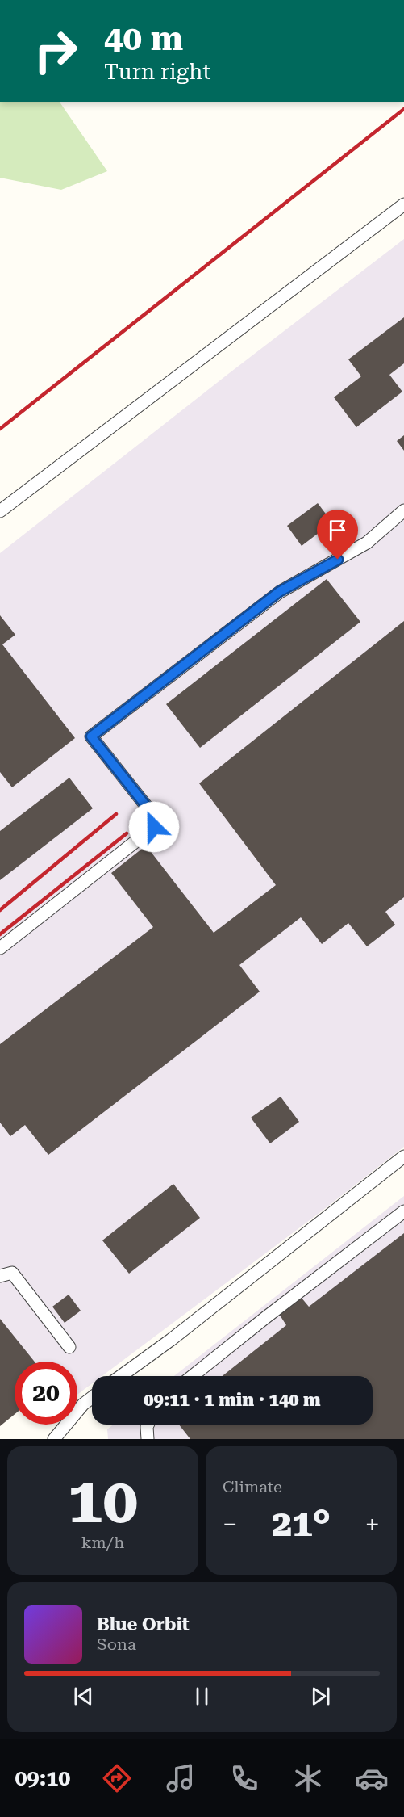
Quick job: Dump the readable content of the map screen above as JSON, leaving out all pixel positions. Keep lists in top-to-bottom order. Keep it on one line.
{"page":{"turn":["40 m","Turn right"],"limit":"20","trip":"09:11 · 1 min · 140 m","tile":[["10","km/h"],"Climate"],"heat":["−","21°","+"],"song":["Blue Orbit","Sona"],"tabs":"09:10"}}
